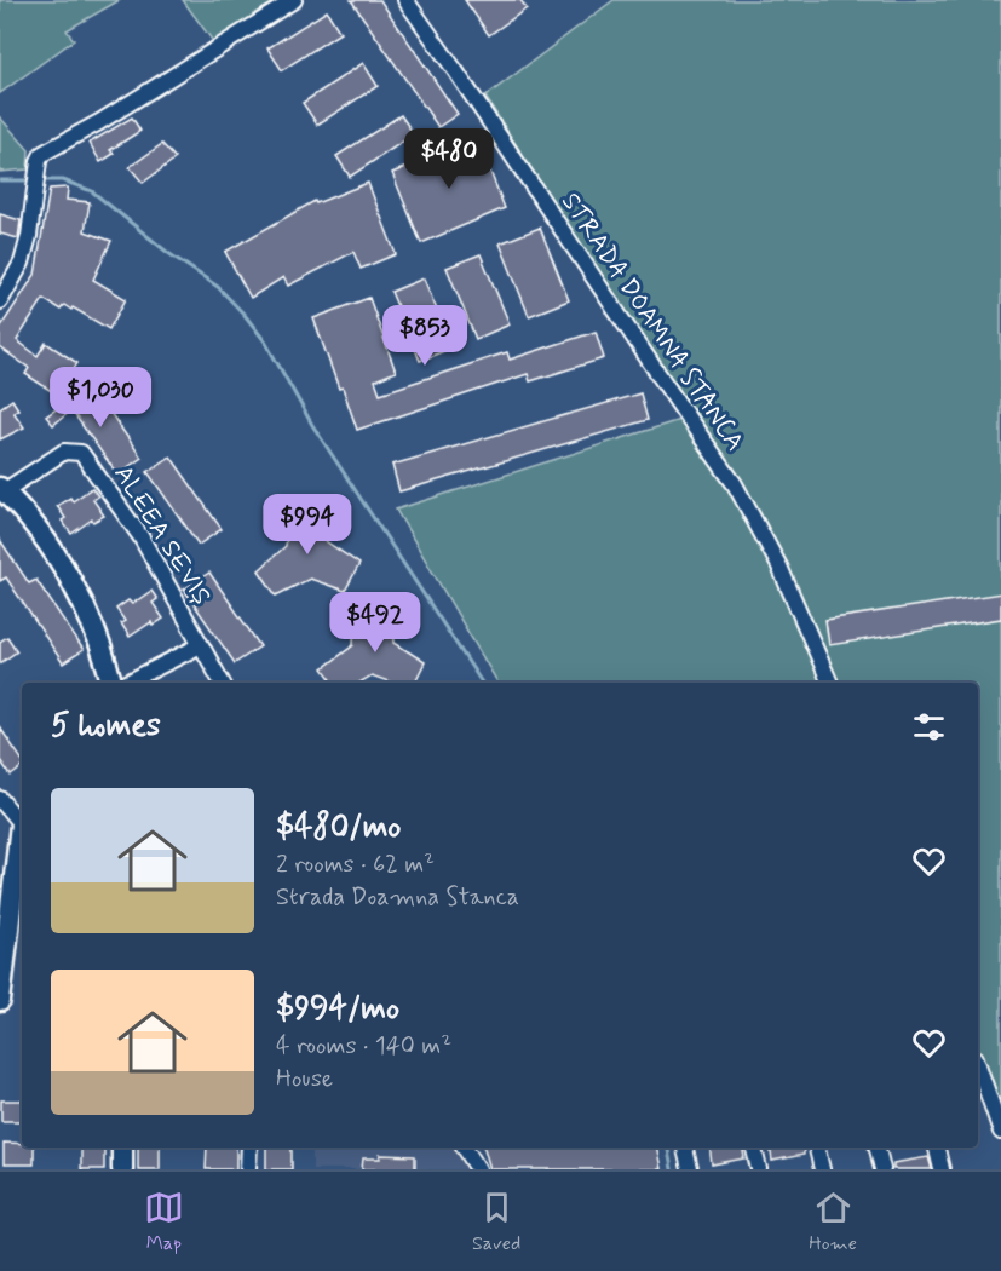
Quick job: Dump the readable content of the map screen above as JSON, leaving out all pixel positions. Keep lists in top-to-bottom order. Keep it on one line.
{"streets":{"street":["STRADA DOAMNA STANCA","ALEEA SEVIȘ"]},"page":{"price":["$480","$853","$1,030","$994","$492"],"heading":"5 homes","list":[{"name":"$480/mo","note":"2 rooms · 62 m² · Strada Doamna Stanca"},{"name":"$994/mo","note":"4 rooms · 140 m² · House"}],"tabs":["Map","Saved","Home"]}}
